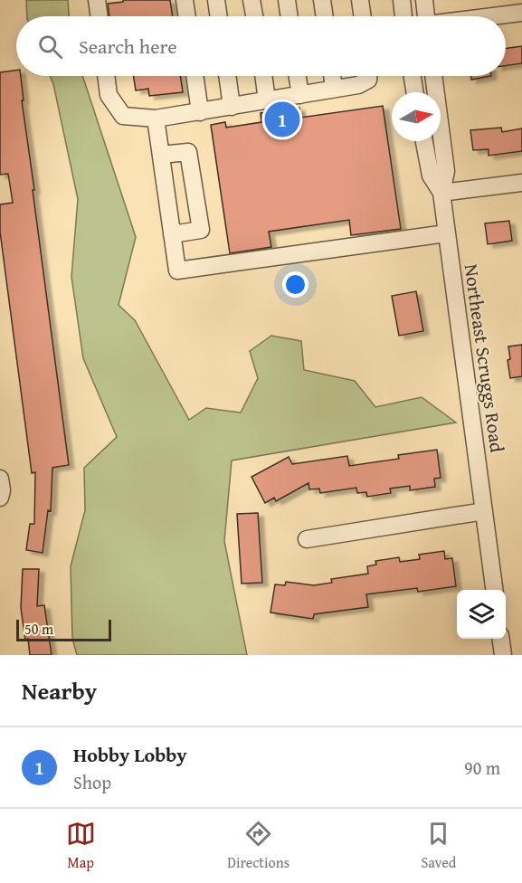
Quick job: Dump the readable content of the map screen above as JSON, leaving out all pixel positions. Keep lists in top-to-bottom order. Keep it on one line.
{"streets":{"street":["Northeast Scruggs Road"]},"scale_bar":"50 m","north":"right","page":{"search":"Search here","pins":"1","scale":"50 m","heading":"Nearby","list":[{"mark":"1","name":"Hobby Lobby","note":"Shop","value":"90 m"}],"nav":["Map","Directions","Saved"]}}
